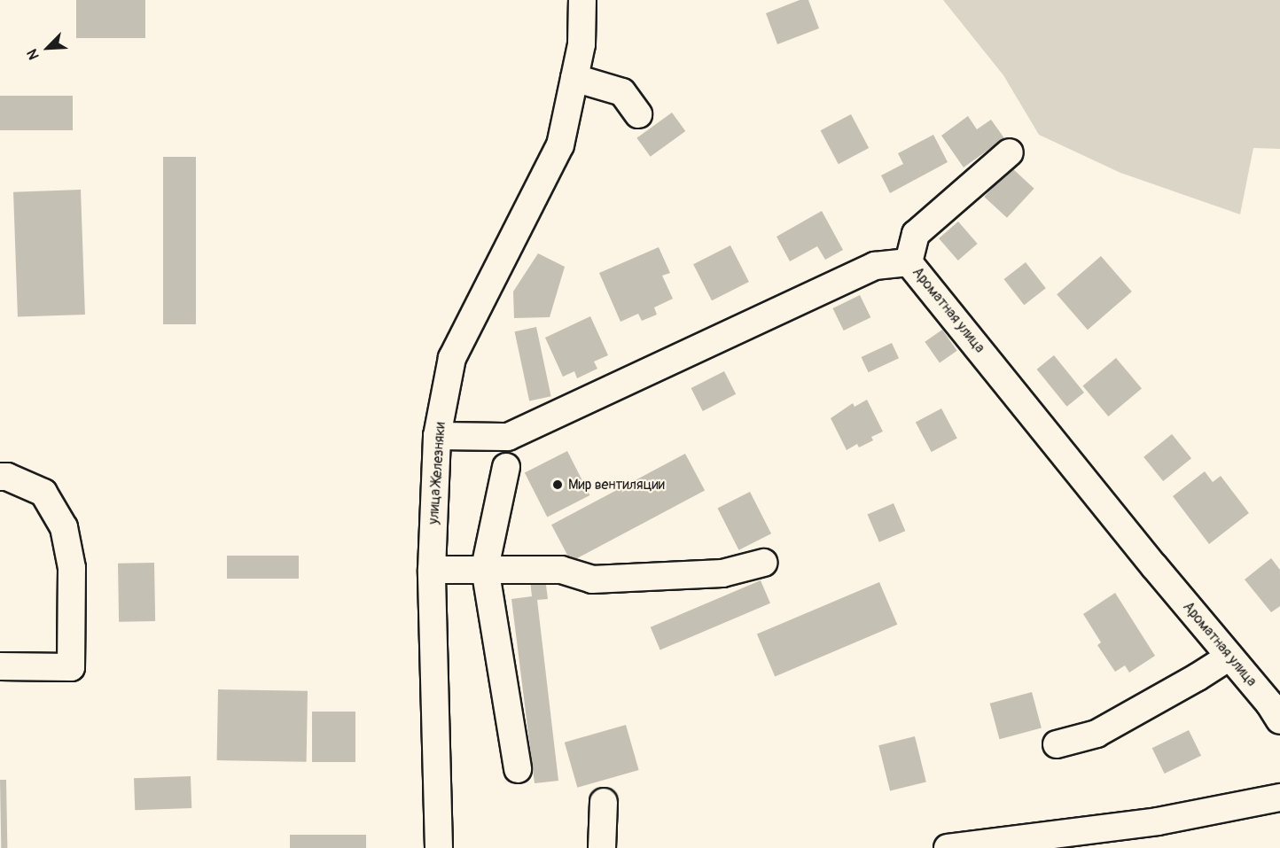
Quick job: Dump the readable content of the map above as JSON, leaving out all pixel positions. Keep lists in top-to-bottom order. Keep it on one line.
{"streets":{"street":["Ароматная улица","улица Железняки"]},"crossings":[["Ароматная улица","улица Железняки"]],"places":["Мир вентиляции"],"north":"bottom left"}
